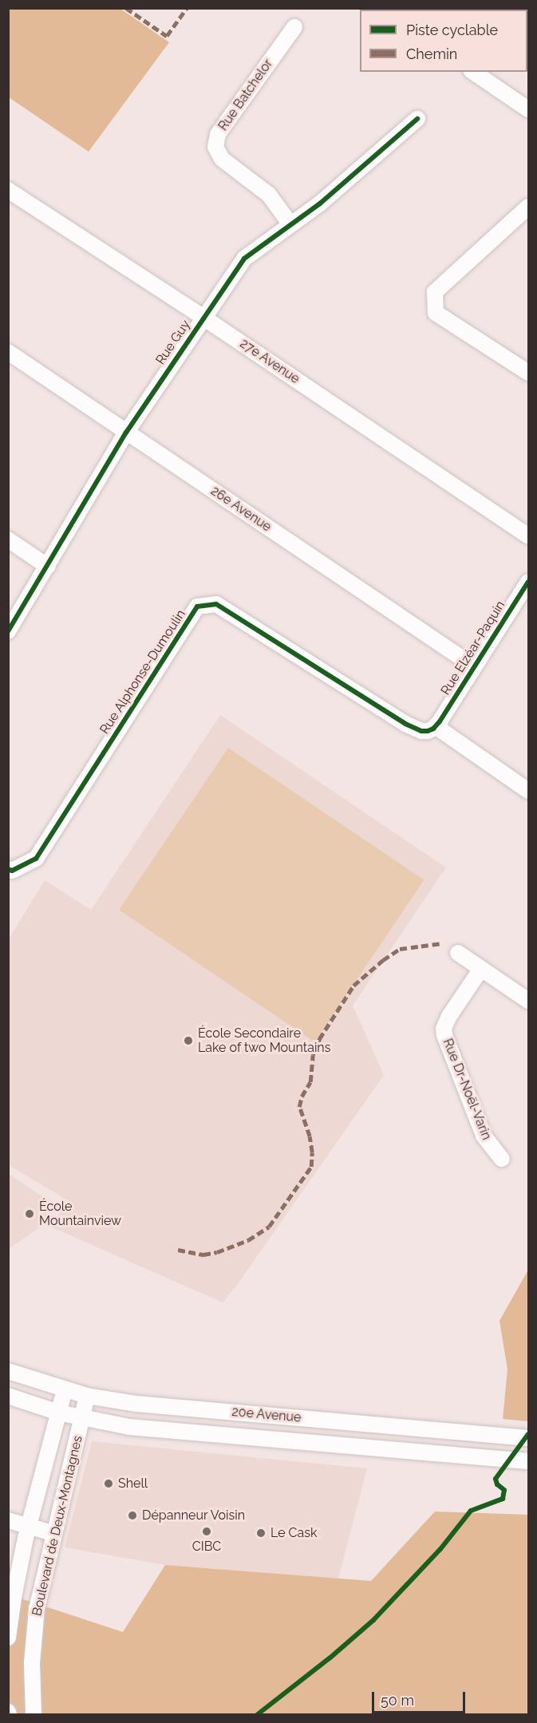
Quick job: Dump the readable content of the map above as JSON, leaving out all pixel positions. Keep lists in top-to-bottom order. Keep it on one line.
{"streets":{"street":["Rue Batchelor","Rue Guy","27e Avenue","26e Avenue","Rue Elzéar-Paquin","Rue Alphonse-Dumoulin","Rue Dr-Noël-Varin","20e Avenue","Boulevard de Deux-Montagnes"]},"crossings":[["Rue Batchelor","Rue Guy"],["Rue Guy","27e Avenue"],["Rue Guy","26e Avenue"],["26e Avenue","Rue Elzéar-Paquin"],["Rue Elzéar-Paquin","Rue Alphonse-Dumoulin"],["20e Avenue","Boulevard de Deux-Montagnes"]],"places":["École Secondaire Lake of two Mountains","École Mountainview","Shell","Dépanneur Voisin","CIBC","Le Cask"],"legend":["Piste cyclable","Chemin"],"scale_bar":"50 m"}
